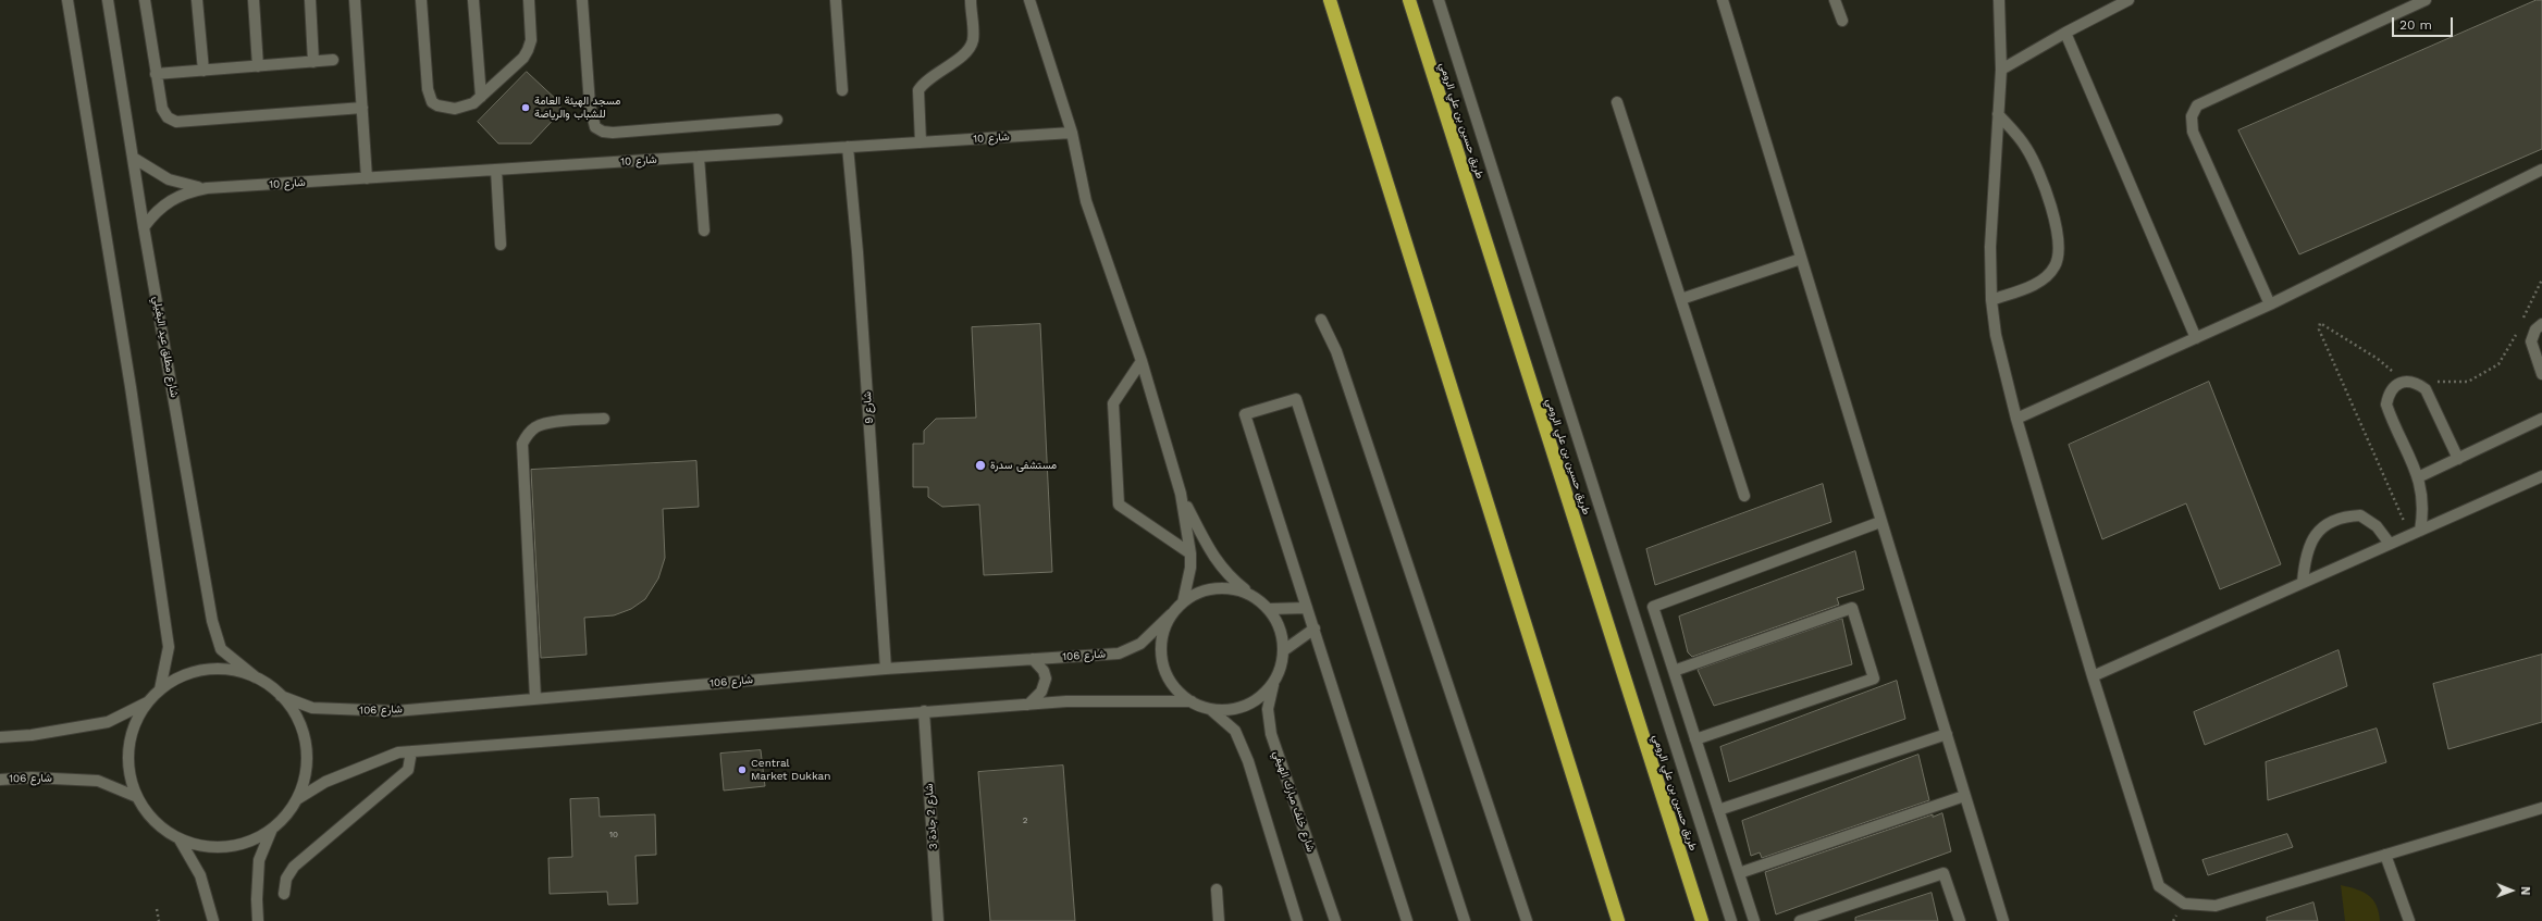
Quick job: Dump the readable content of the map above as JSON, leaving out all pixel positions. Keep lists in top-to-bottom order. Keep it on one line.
{"streets":{"highway":["طريق حسين بن علي الرومي"],"street":["شارع 10","شارع مطلق عيد البغيلي","شارع 9","شارع 106","شارع خلف مبارك الهيفي","شارع 2 جادة 3"]},"crossings":[["شارع 10","شارع مطلق عيد البغيلي"],["شارع 10","شارع 9"],["شارع مطلق عيد البغيلي","شارع 106"],["شارع 9","شارع 106"],["شارع 106","شارع خلف مبارك الهيفي"]],"places":["مسجد الهيئة العامة للشباب والرياضة","مستشفى سدرة","Central Market Dukkan"],"house_numbers":["2","10"],"scale_bar":"20 m","north":"right"}
